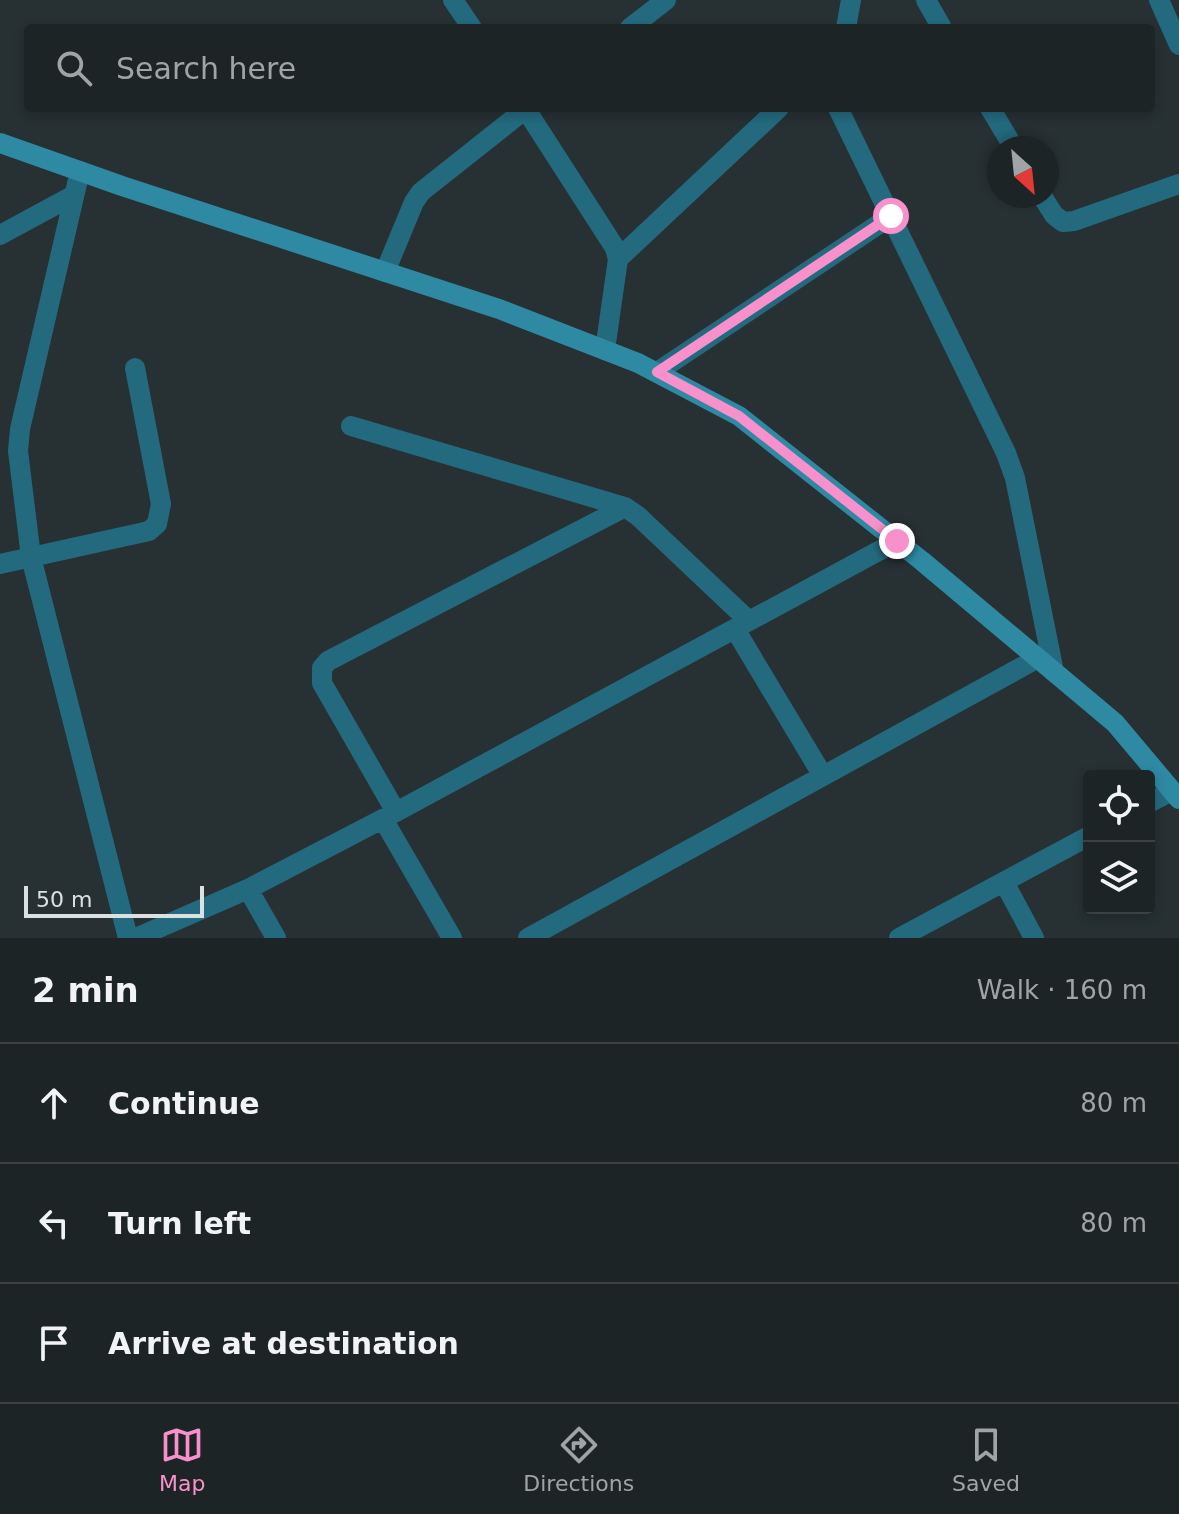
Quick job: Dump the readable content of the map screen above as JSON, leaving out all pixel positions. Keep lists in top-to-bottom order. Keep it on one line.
{"scale_bar":"50 m","north":"bottom right","page":{"search":"Search here","scale":"50 m","heading":["2 min","Walk · 160 m"],"list":[["Continue","80 m"],["Turn left","80 m"],"Arrive at destination"],"nav":["Map","Directions","Saved"]}}
